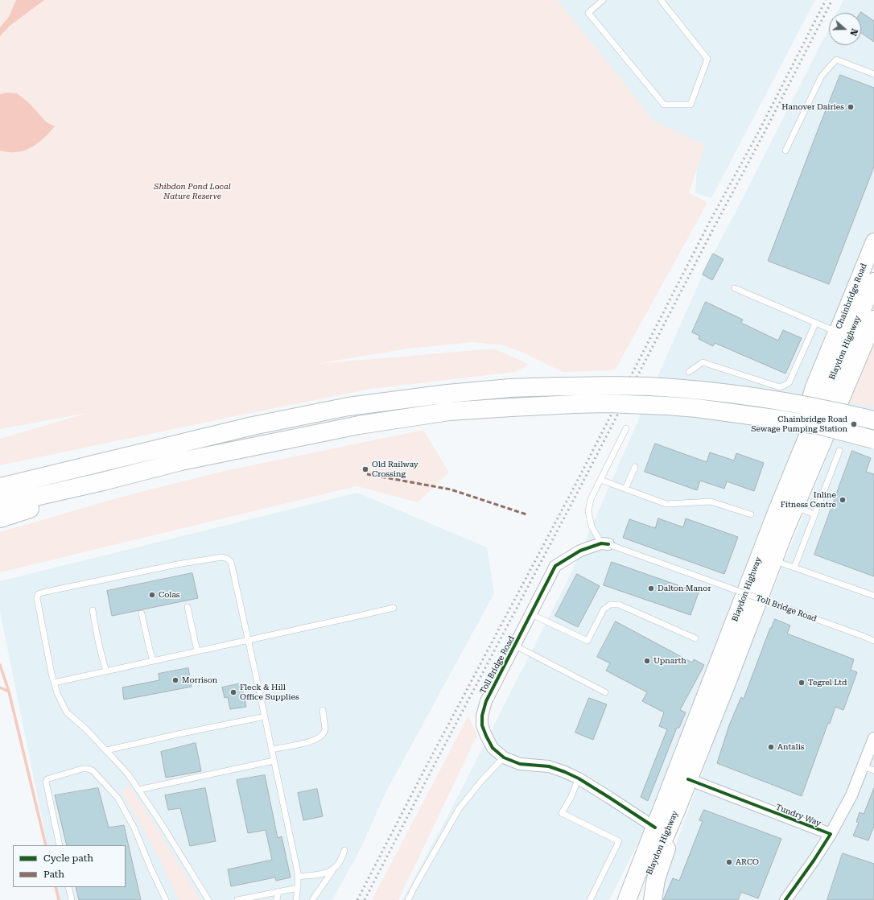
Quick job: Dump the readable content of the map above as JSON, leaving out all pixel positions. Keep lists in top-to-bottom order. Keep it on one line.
{"streets":{"main road":["Chainbridge Road","Blaydon Highway"],"street":["Toll Bridge Road","Tundry Way"]},"crossings":[["Blaydon Highway","Toll Bridge Road"],["Blaydon Highway","Tundry Way"]],"parks":["Shibdon Pond Local Nature Reserve"],"places":["Hanover Dairies","Chainbridge Road Sewage Pumping Station","Old Railway Crossing","Inline Fitness Centre","Dalton Manor","Colas","Upnarth","Morrison","Tegrel Ltd","Fleck & Hill Office Supplies","Antalis","ARCO"],"legend":["Cycle path","Path"],"north":"right"}
